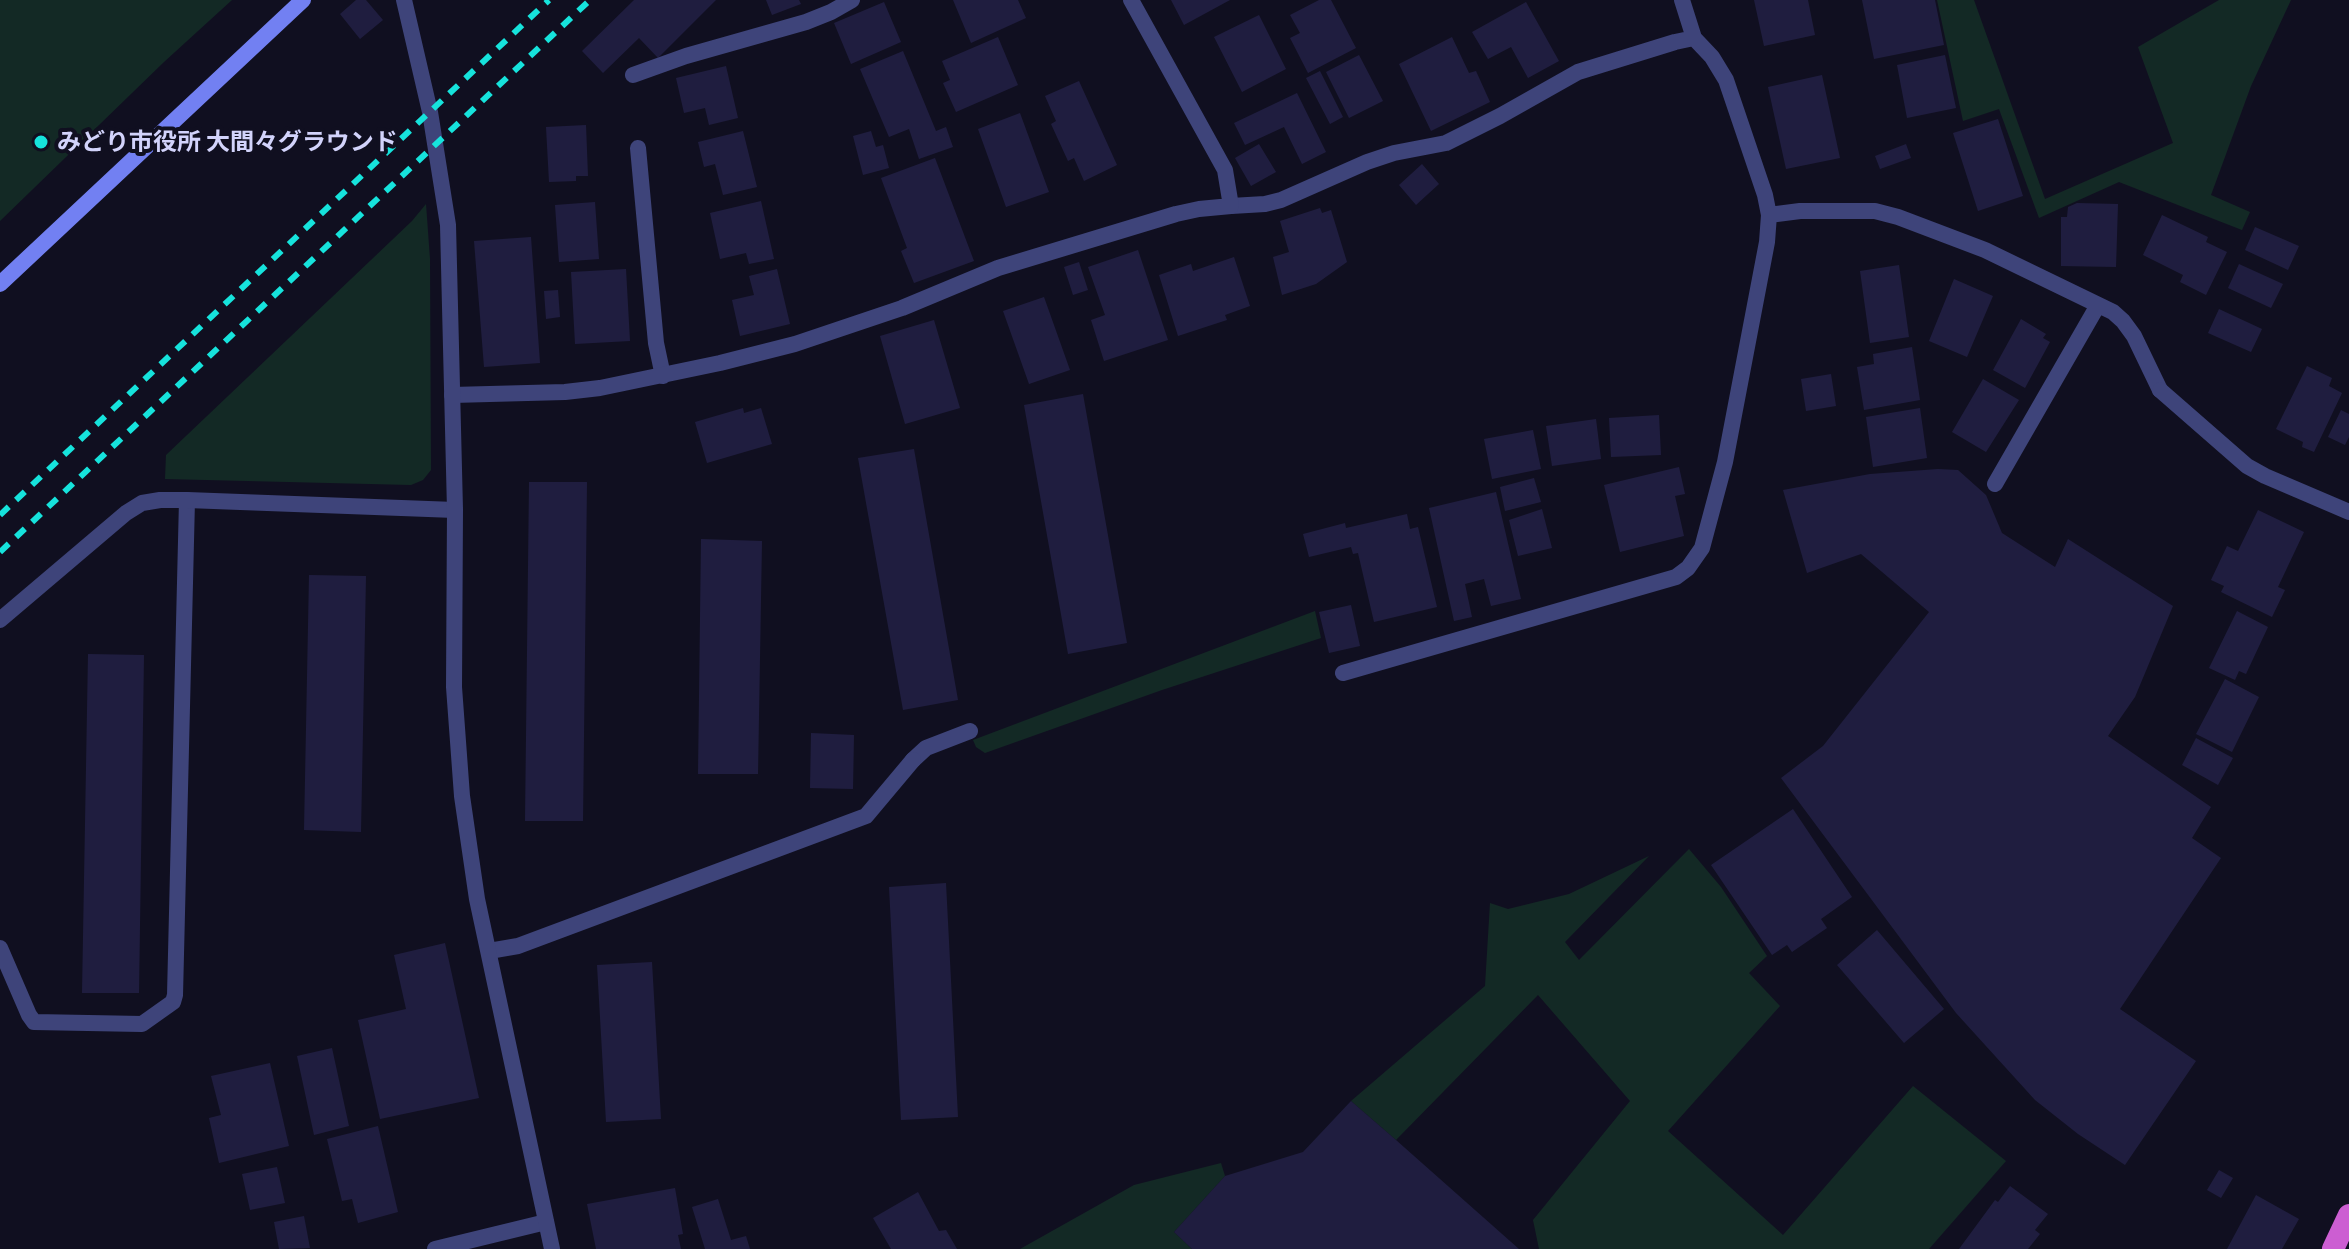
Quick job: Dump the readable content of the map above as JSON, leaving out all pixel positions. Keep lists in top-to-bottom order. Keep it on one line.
{"places":["みどり市役所 大間々グラウンド"]}
